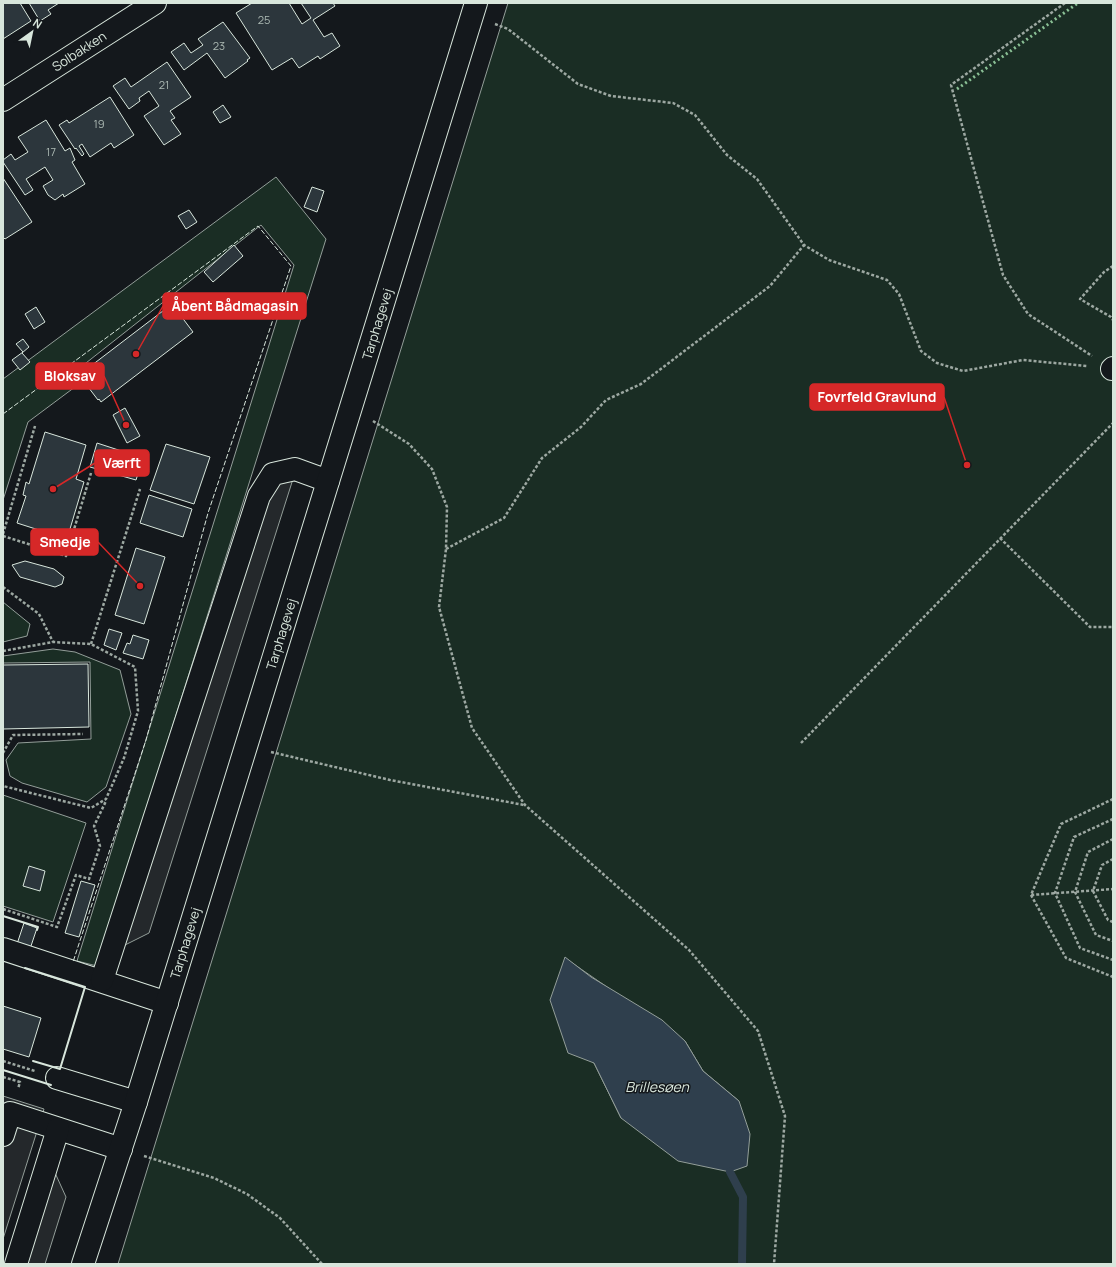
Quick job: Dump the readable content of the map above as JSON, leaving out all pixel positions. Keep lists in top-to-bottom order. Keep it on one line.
{"streets":{"main road":["Solbakken","Tarphagevej"]},"water":["Brillesøen"],"places":["Åbent Bådmagasin","Bloksav","Fovrfeld Gravlund","Værft","Smedje"],"house_numbers":["25","23","21","19","17"],"north":"top right"}
